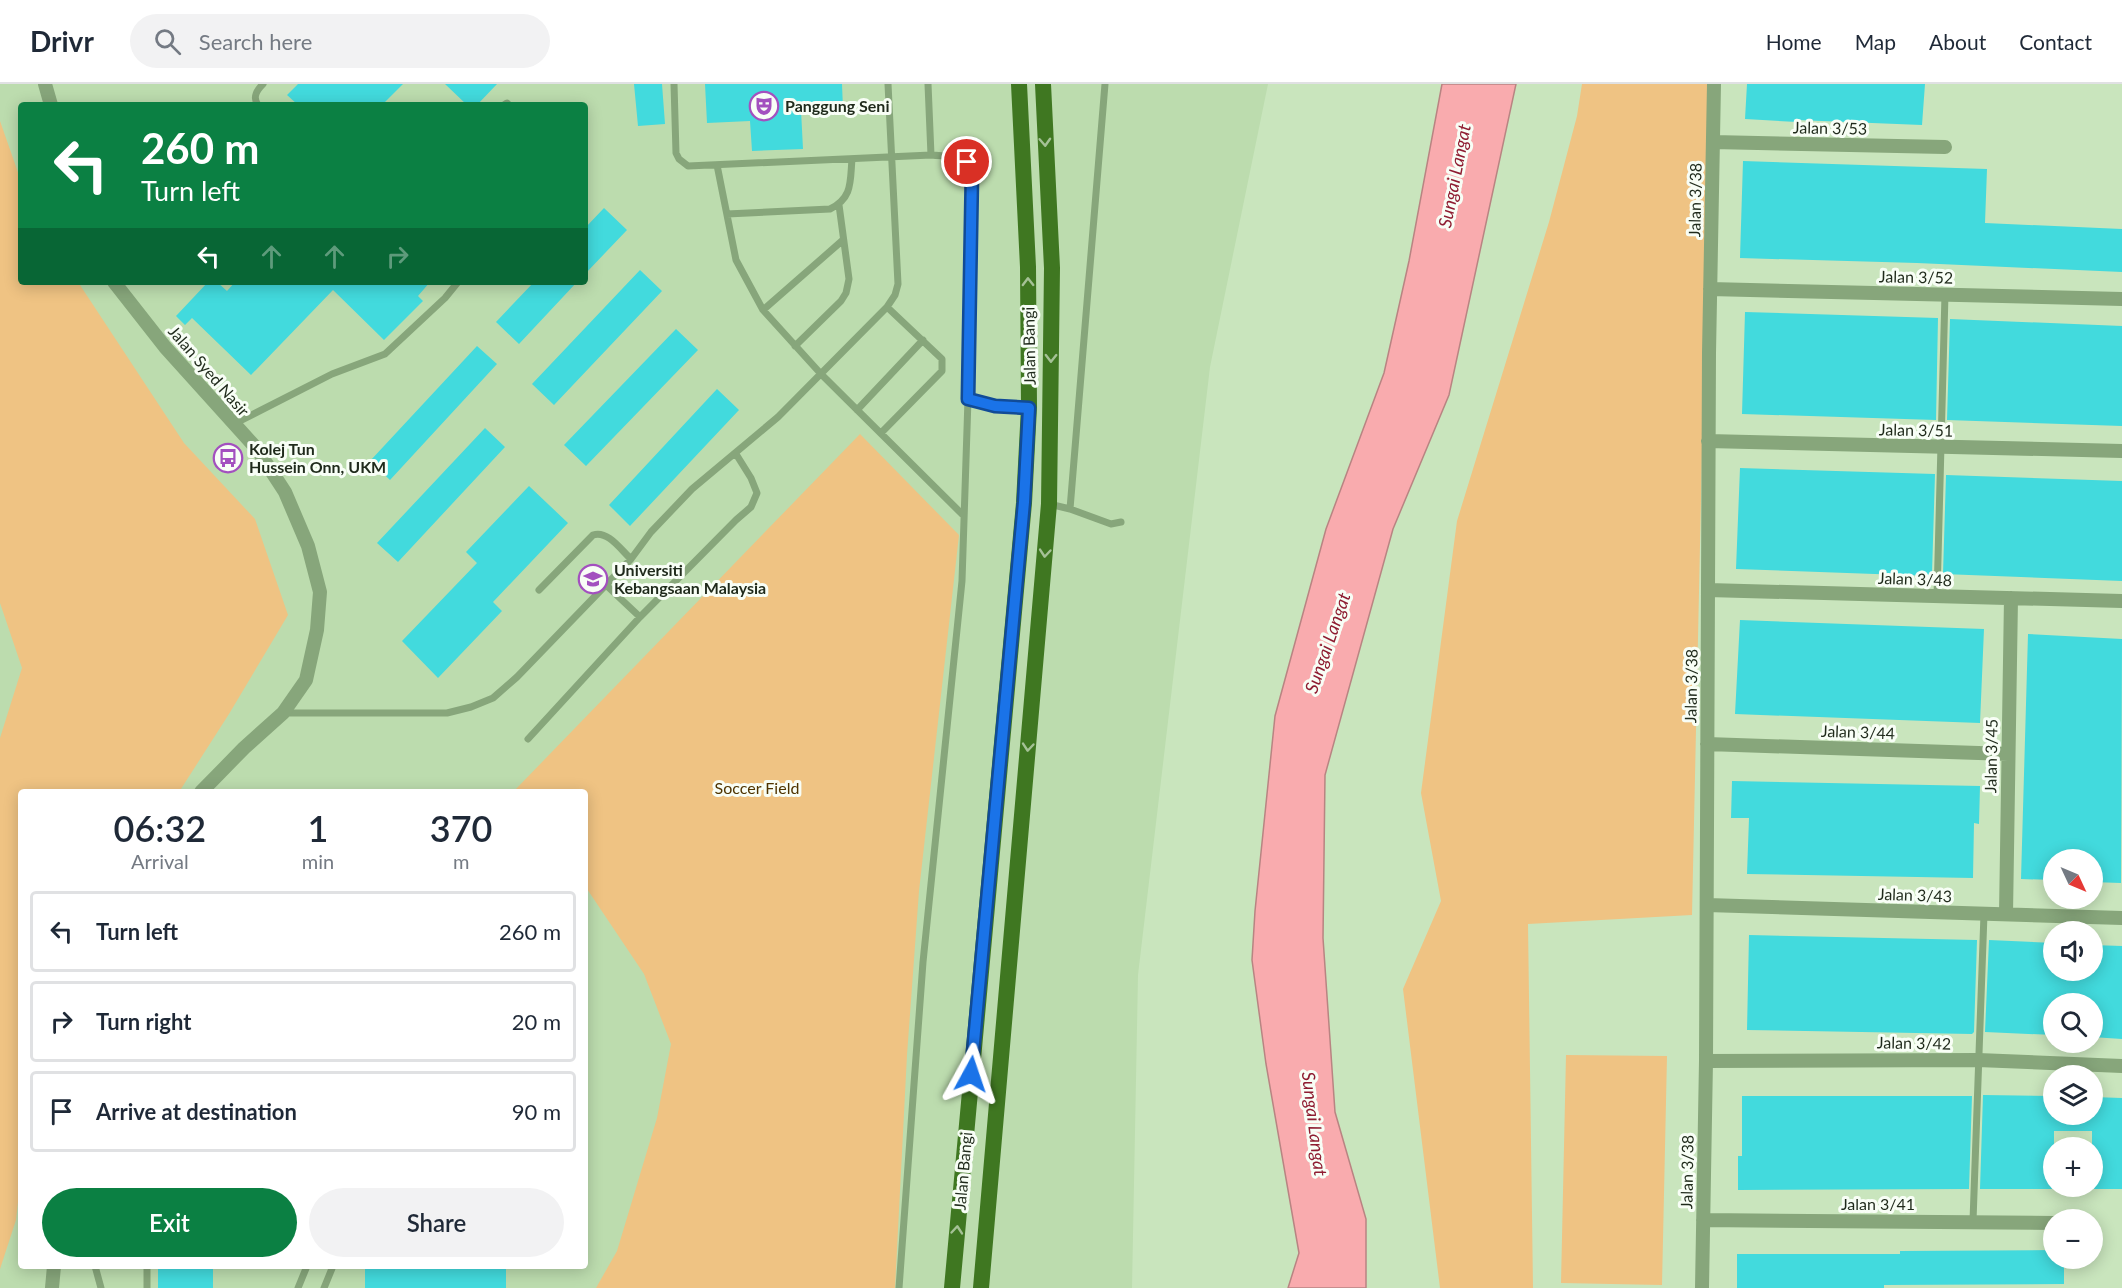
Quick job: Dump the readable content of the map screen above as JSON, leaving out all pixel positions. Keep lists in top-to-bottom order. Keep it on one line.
{"streets":{"main road":["Jalan Bangi"],"street":["Jalan 3/53","Jalan 3/38","Jalan 3/52","Jalan Syed Nasir","Jalan 3/51","Jalan 3/48","Jalan 3/44","Jalan 3/45","Jalan 3/43","Jalan 3/42","Jalan 3/41"]},"crossings":[["Jalan 3/53","Jalan 3/38"],["Jalan 3/38","Jalan 3/52"],["Jalan 3/38","Jalan 3/51"],["Jalan 3/38","Jalan 3/48"],["Jalan 3/38","Jalan 3/44"],["Jalan 3/38","Jalan 3/43"],["Jalan 3/38","Jalan 3/42"],["Jalan 3/38","Jalan 3/41"],["Jalan 3/48","Jalan 3/45"],["Jalan 3/44","Jalan 3/45"],["Jalan 3/45","Jalan 3/43"]],"water":["Sungai Langat"],"parks":["Soccer Field"],"places":{"theatre":["Panggung Seni"],"bus stop":["Kolej Tun Hussein Onn, UKM"],"school or university":["Universiti Kebangsaan Malaysia"]},"north":"bottom right","page":{"header":"Drivr","search":"Search here","nav":["Home","Map","About","Contact"],"turn":["260 m","Turn left"],"eta":["06:32","Arrival","1","min","370","m"],"map_buttons":["+","−"],"list":[{"name":"Turn left","value":"260 m"},{"name":"Turn right","value":"20 m"},{"name":"Arrive at destination","value":"90 m"}],"buttons":["Exit","Share"]}}
